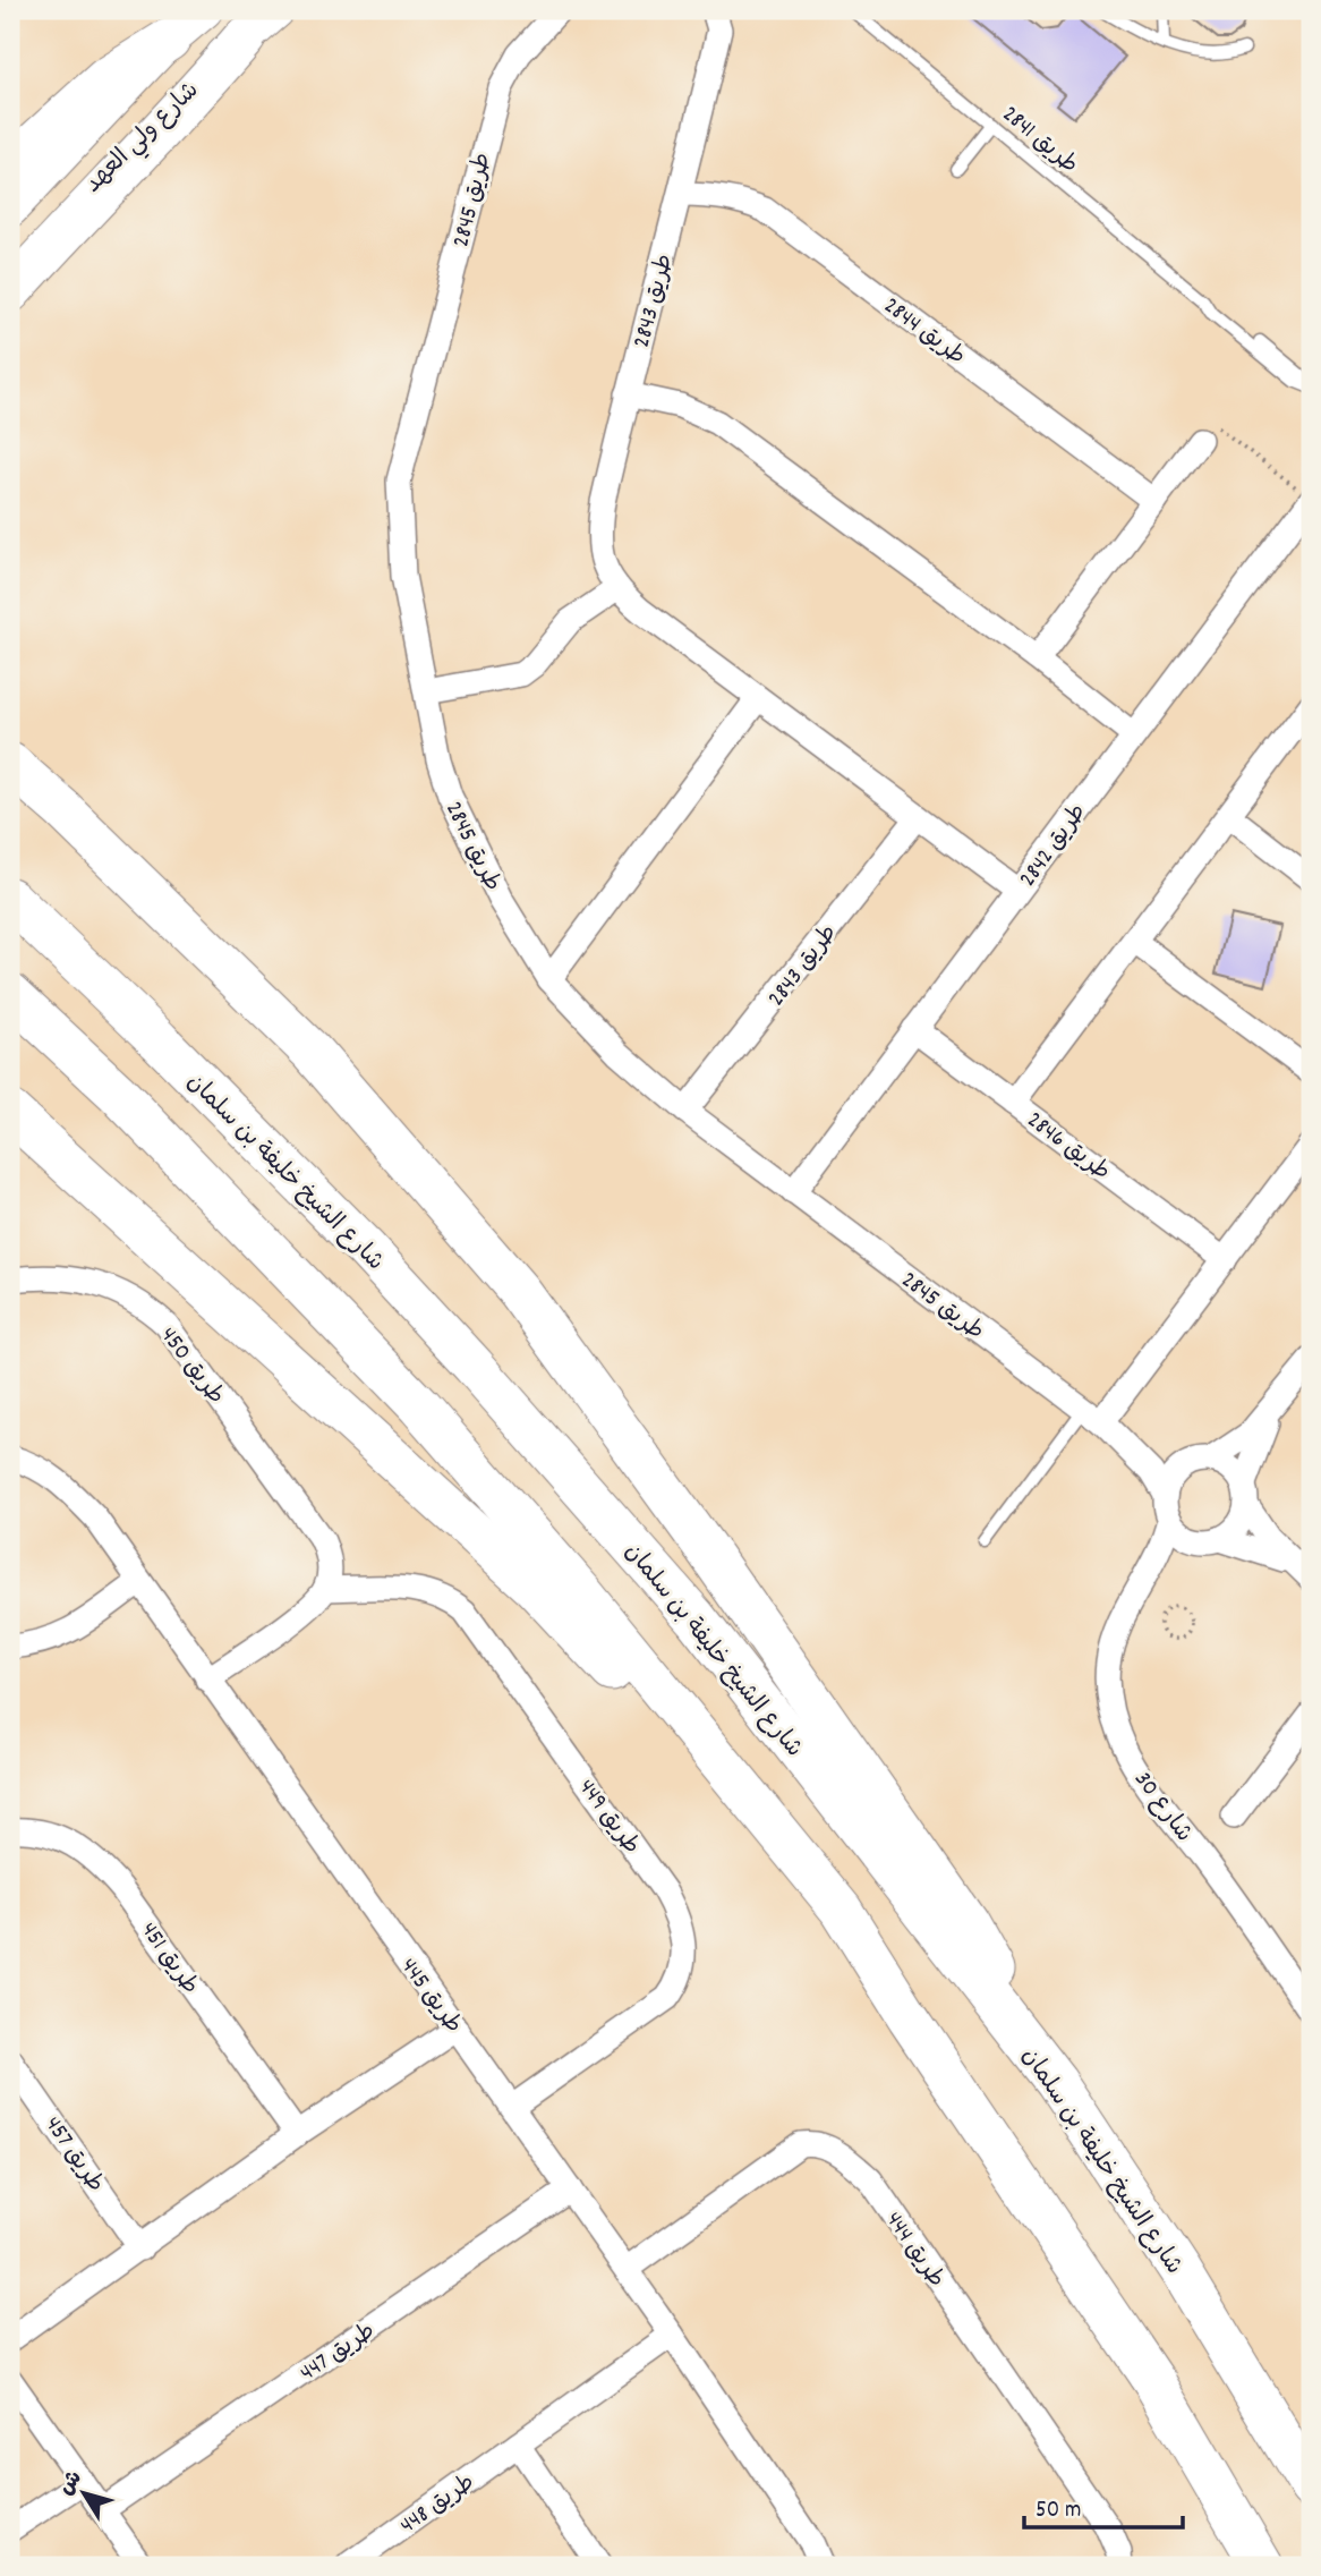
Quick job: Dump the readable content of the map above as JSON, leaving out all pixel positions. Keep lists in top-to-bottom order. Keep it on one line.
{"streets":{"highway":["شارع الشيخ خليفة بن سلمان"],"main road":["شارع ولي العهد"],"street":["طريق 2845","طريق 2843","طريق 2844","طريق 2842","طريق 2846","طريق 450","شارع 30","طريق 449","طريق 451","طريق 445","طريق 457","طريق 444","طريق 447","طريق 448"],"lane":["طريق 2841"]},"crossings":[["طريق 2845","طريق 2843"],["طريق 2845","طريق 2842"],["طريق 2845","شارع 30"],["طريق 2843","طريق 2844"],["طريق 2842","طريق 2846"],["طريق 450","طريق 449"],["طريق 449","طريق 445"],["طريق 445","طريق 444"],["طريق 445","طريق 447"],["طريق 445","طريق 448"]],"scale_bar":"50 m","north":"top left"}
